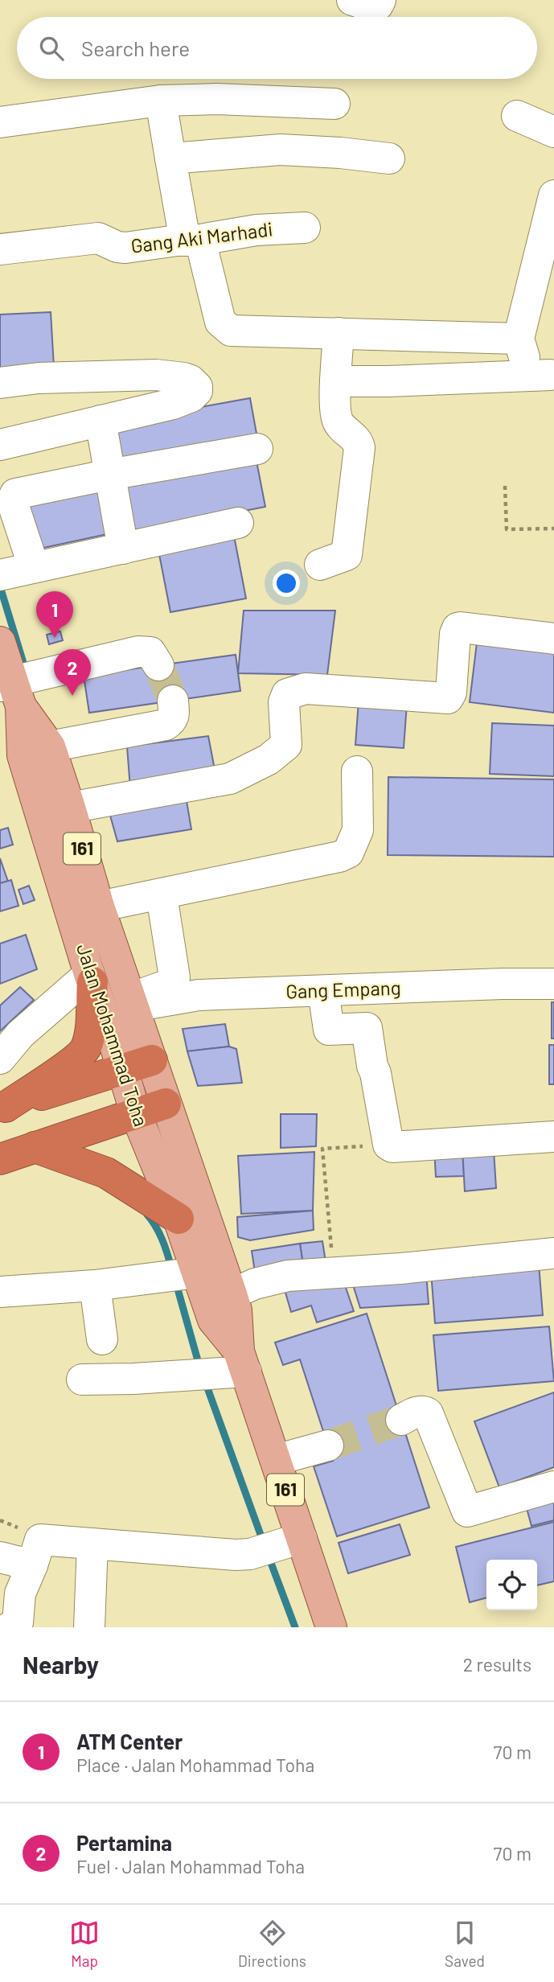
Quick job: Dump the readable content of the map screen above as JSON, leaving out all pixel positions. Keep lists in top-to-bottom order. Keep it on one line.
{"streets":{"main road":["161","Jalan Mohammad Toha"],"street":["Gang Aki Marhadi","Gang Empang"]},"crossings":[["Gang Empang","Jalan Mohammad Toha"]],"page":{"search":"Search here","pins":["1","2"],"heading":["Nearby","2 results"],"list":[{"mark":"1","name":"ATM Center","note":"Place · Jalan Mohammad Toha","value":"70 m"},{"mark":"2","name":"Pertamina","note":"Fuel · Jalan Mohammad Toha","value":"70 m"}],"nav":["Map","Directions","Saved"]}}
